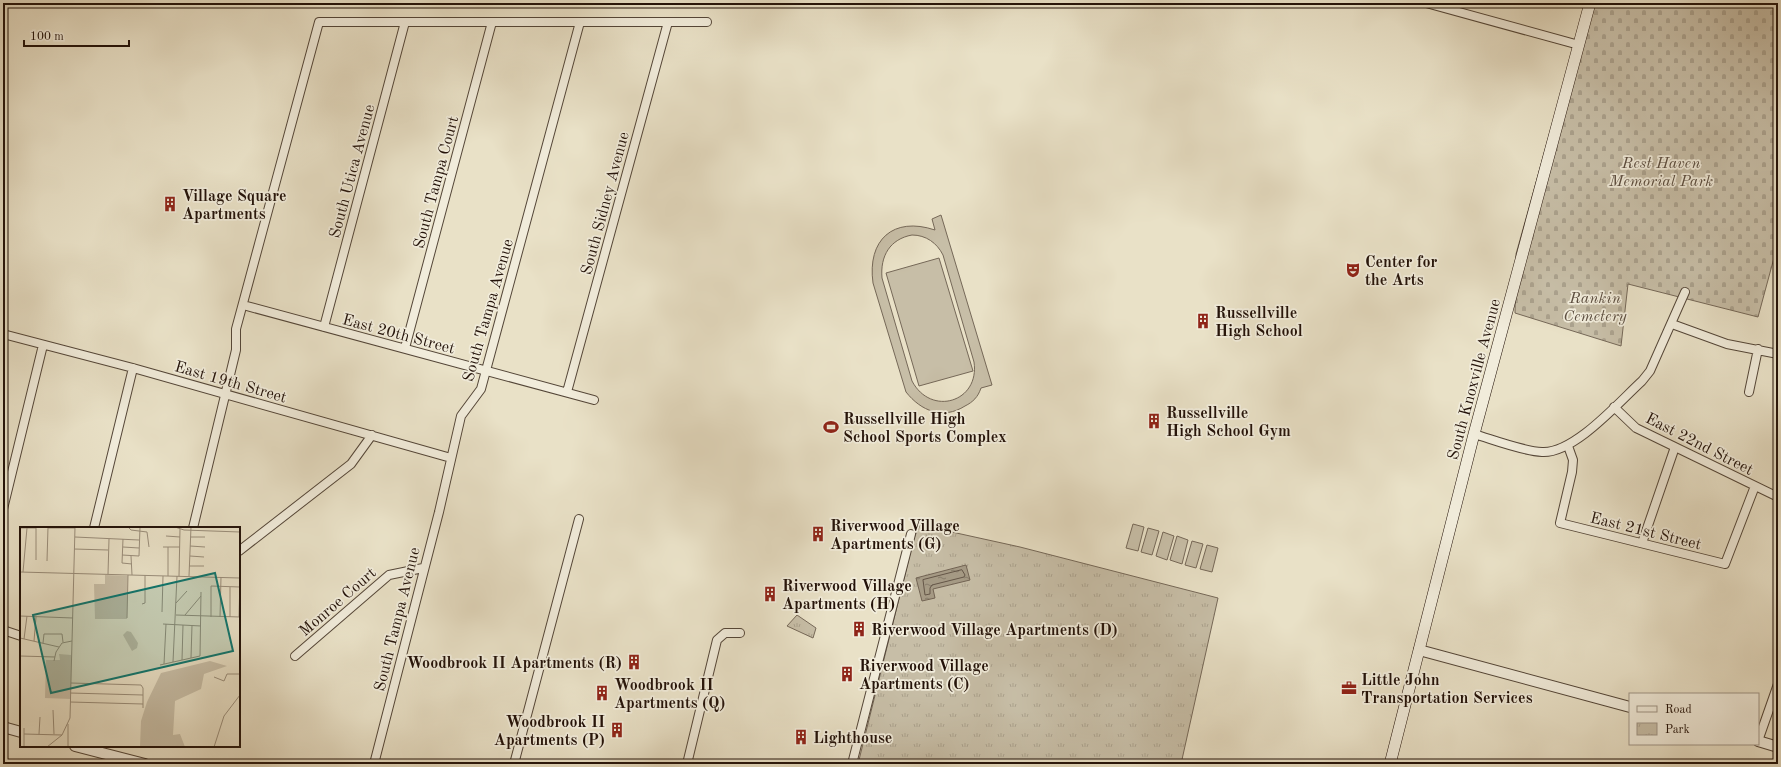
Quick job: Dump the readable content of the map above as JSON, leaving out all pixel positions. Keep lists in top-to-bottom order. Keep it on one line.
{"streets":{"main road":["South Knoxville Avenue"],"street":["South Utica Avenue","South Tampa Court","South Sidney Avenue","South Tampa Avenue","East 20th Street","East 19th Street","East 22nd Street","East 21st Street","Monroe Court"]},"crossings":[["South Utica Avenue","East 20th Street"],["South Tampa Court","East 20th Street"],["South Sidney Avenue","East 20th Street"],["South Tampa Avenue","East 20th Street"],["South Tampa Avenue","East 19th Street"],["South Tampa Avenue","Monroe Court"],["East 22nd Street","East 21st Street"]],"parks":["Rest Haven Memorial Park","Rankin Cemetery"],"places":{"building":["Village Square Apartments","Russellville High School","Russellville High School Gym","Riverwood Village Apartments (G)","Riverwood Village Apartments (H)","Riverwood Village Apartments (D)","Woodbrook II Apartments (R)","Riverwood Village Apartments (C)","Woodbrook II Apartments (Q)","Woodbrook II Apartments (P)","Lighthouse"],"theatre":["Center for the Arts"],"sports":["Russellville High School Sports Complex"],"office":["Little John Transportation Services"]},"legend":["Road","Park"],"scale_bar":"100 m"}
